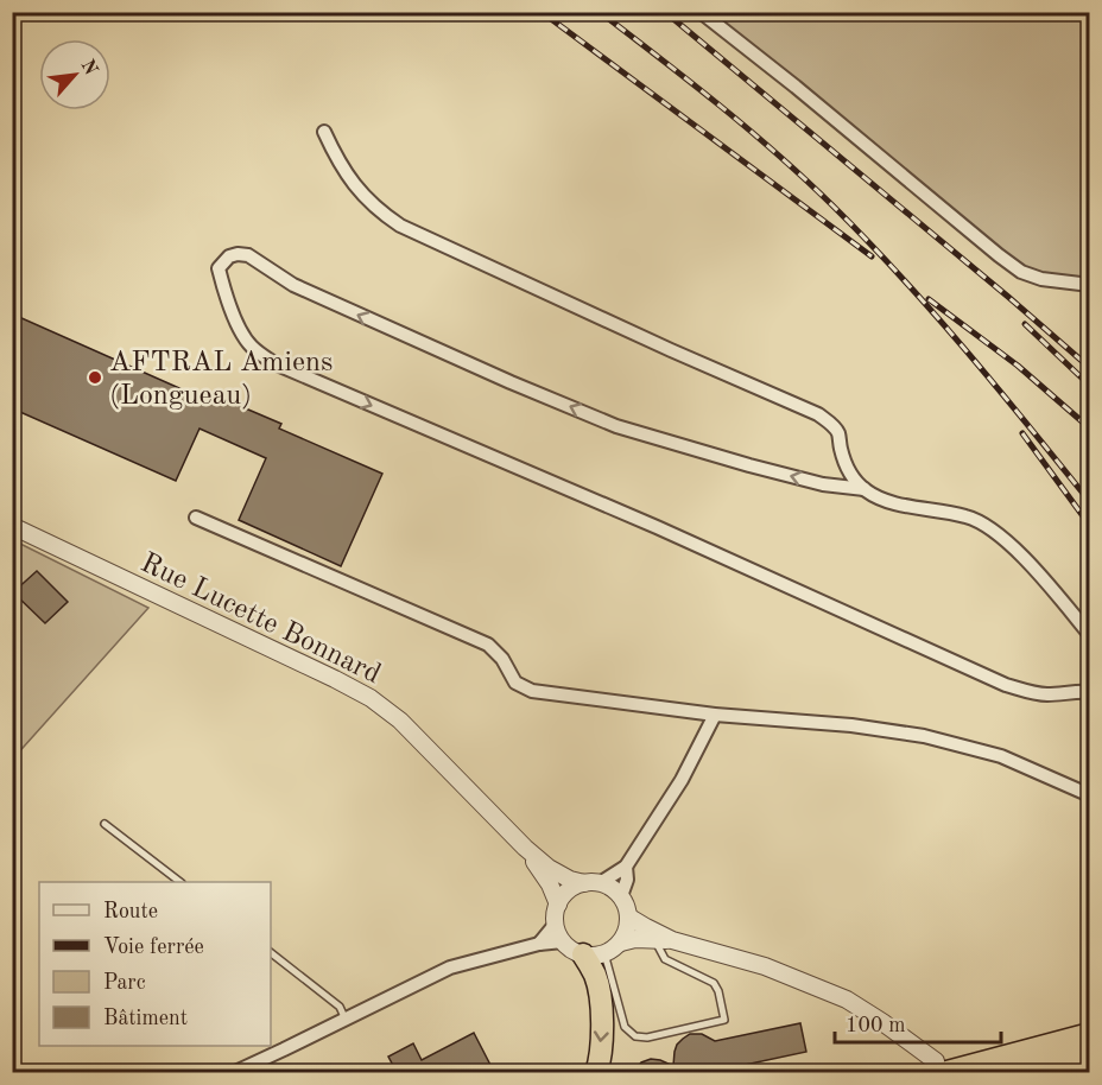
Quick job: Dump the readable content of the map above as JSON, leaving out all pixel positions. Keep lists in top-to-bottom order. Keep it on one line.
{"streets":{"street":["Rue Lucette Bonnard"]},"places":["AFTRAL Amiens (Longueau)"],"legend":["Route","Voie ferrée","Parc","Bâtiment"],"scale_bar":"100 m","north":"top right"}
